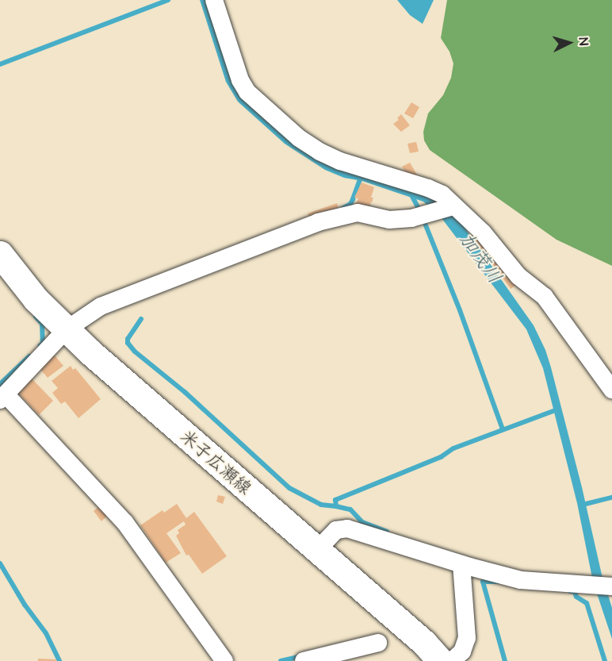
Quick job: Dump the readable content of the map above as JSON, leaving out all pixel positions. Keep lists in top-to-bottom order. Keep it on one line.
{"streets":{"main road":["米子広瀬線"]},"water":["加茂川"],"north":"right"}
